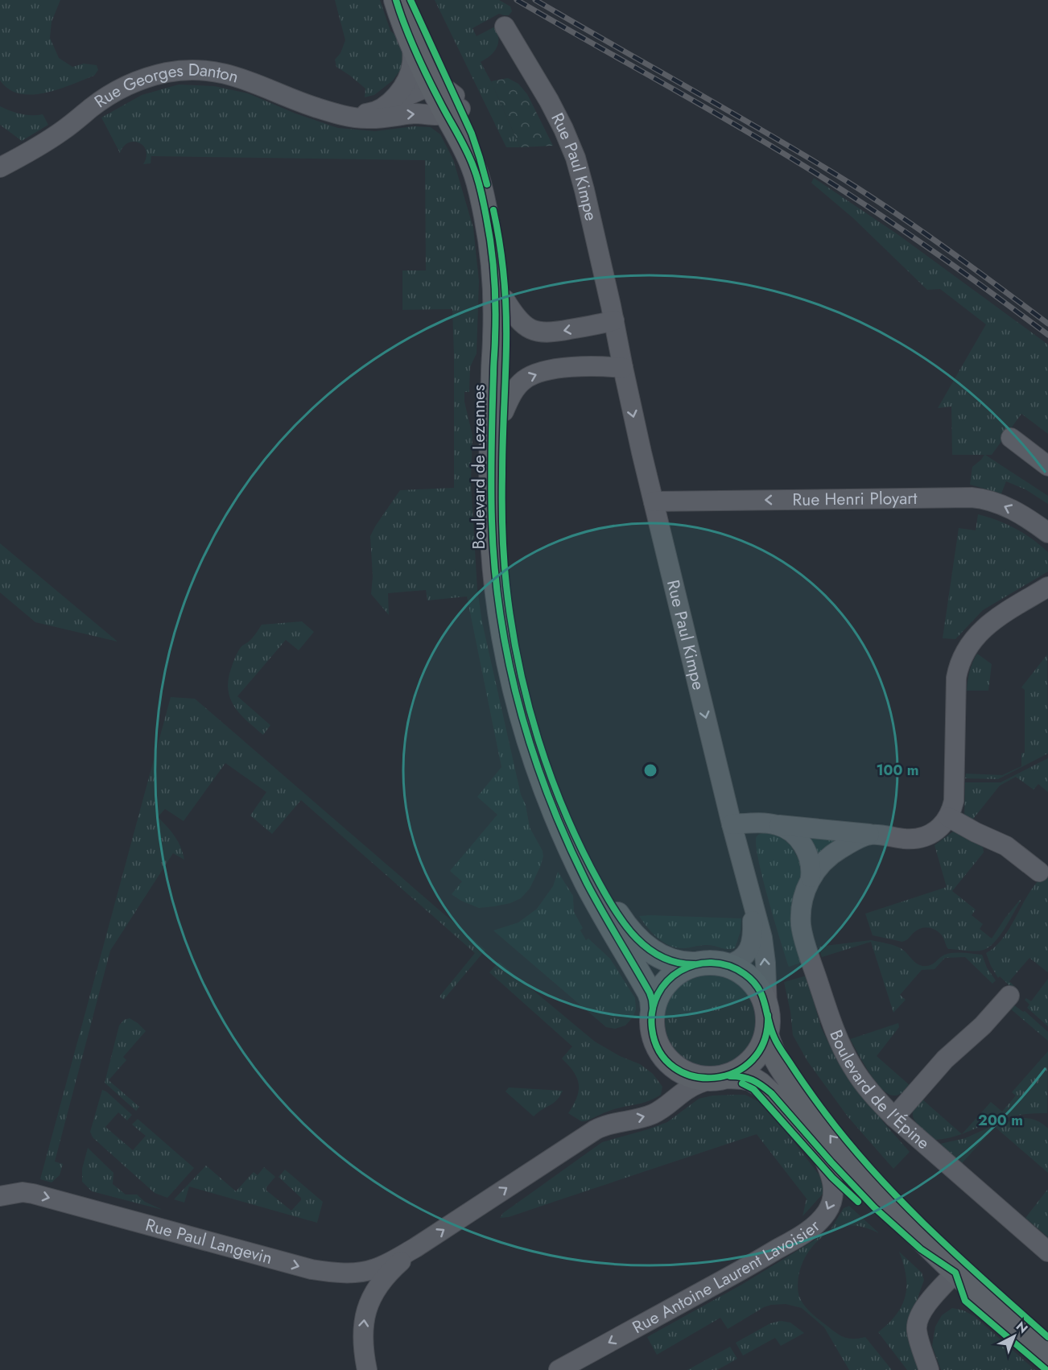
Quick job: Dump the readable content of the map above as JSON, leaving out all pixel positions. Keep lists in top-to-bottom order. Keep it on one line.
{"streets":{"main road":["Boulevard de Lezennes"],"street":["Rue Georges Danton","Rue Paul Kimpe","Rue Henri Ployart","Boulevard de l'Épine","Rue Paul Langevin","Rue Antoine Laurent Lavoisier"]},"crossings":[["Rue Georges Danton","Boulevard de Lezennes"],["Rue Paul Kimpe","Boulevard de Lezennes"],["Rue Paul Kimpe","Rue Henri Ployart"],["Rue Paul Kimpe","Rue Paul Langevin"],["Boulevard de Lezennes","Rue Paul Langevin"]],"one_way":["Rue Henri Ployart","Rue Paul Langevin","Rue Antoine Laurent Lavoisier"],"north":"top right","rings":["100 m","200 m"]}
